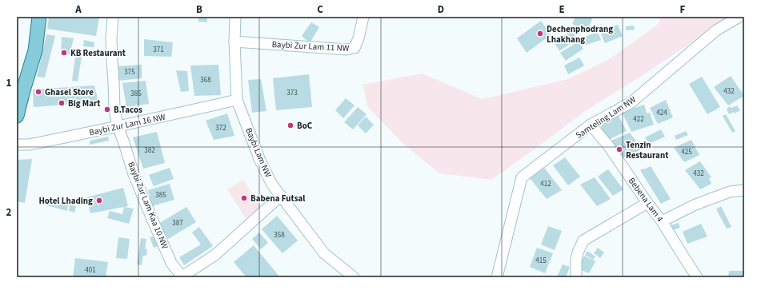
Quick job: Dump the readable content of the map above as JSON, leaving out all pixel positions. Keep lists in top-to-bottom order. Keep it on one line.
{"streets":{"street":["Baybi Zur Lam 11 NW","Samteling Lam NW","Baybi Zur Lam 16 NW","Baybi Lam NW","Bebena Lam 4","Baybi Zur Lam Kaa 10 NW"]},"crossings":[["Baybi Zur Lam 11 NW","Baybi Lam NW"],["Samteling Lam NW","Bebena Lam 4"],["Baybi Zur Lam 16 NW","Baybi Lam NW"],["Baybi Zur Lam 16 NW","Baybi Zur Lam Kaa 10 NW"]],"places":["Dechenphodrang Lhakhang","KB Restaurant","Ghasel Store","Big Mart","B.Tacos","BoC","Tenzin Restaurant","Babena Futsal","Hotel Lhading"],"house_numbers":["371","375","368","432","373","385","424","422","372","382","425","432","412","385","387","358","415","401"],"grid":{"columns":["A","B","C","D","E","F"],"rows":["1","2"]}}
